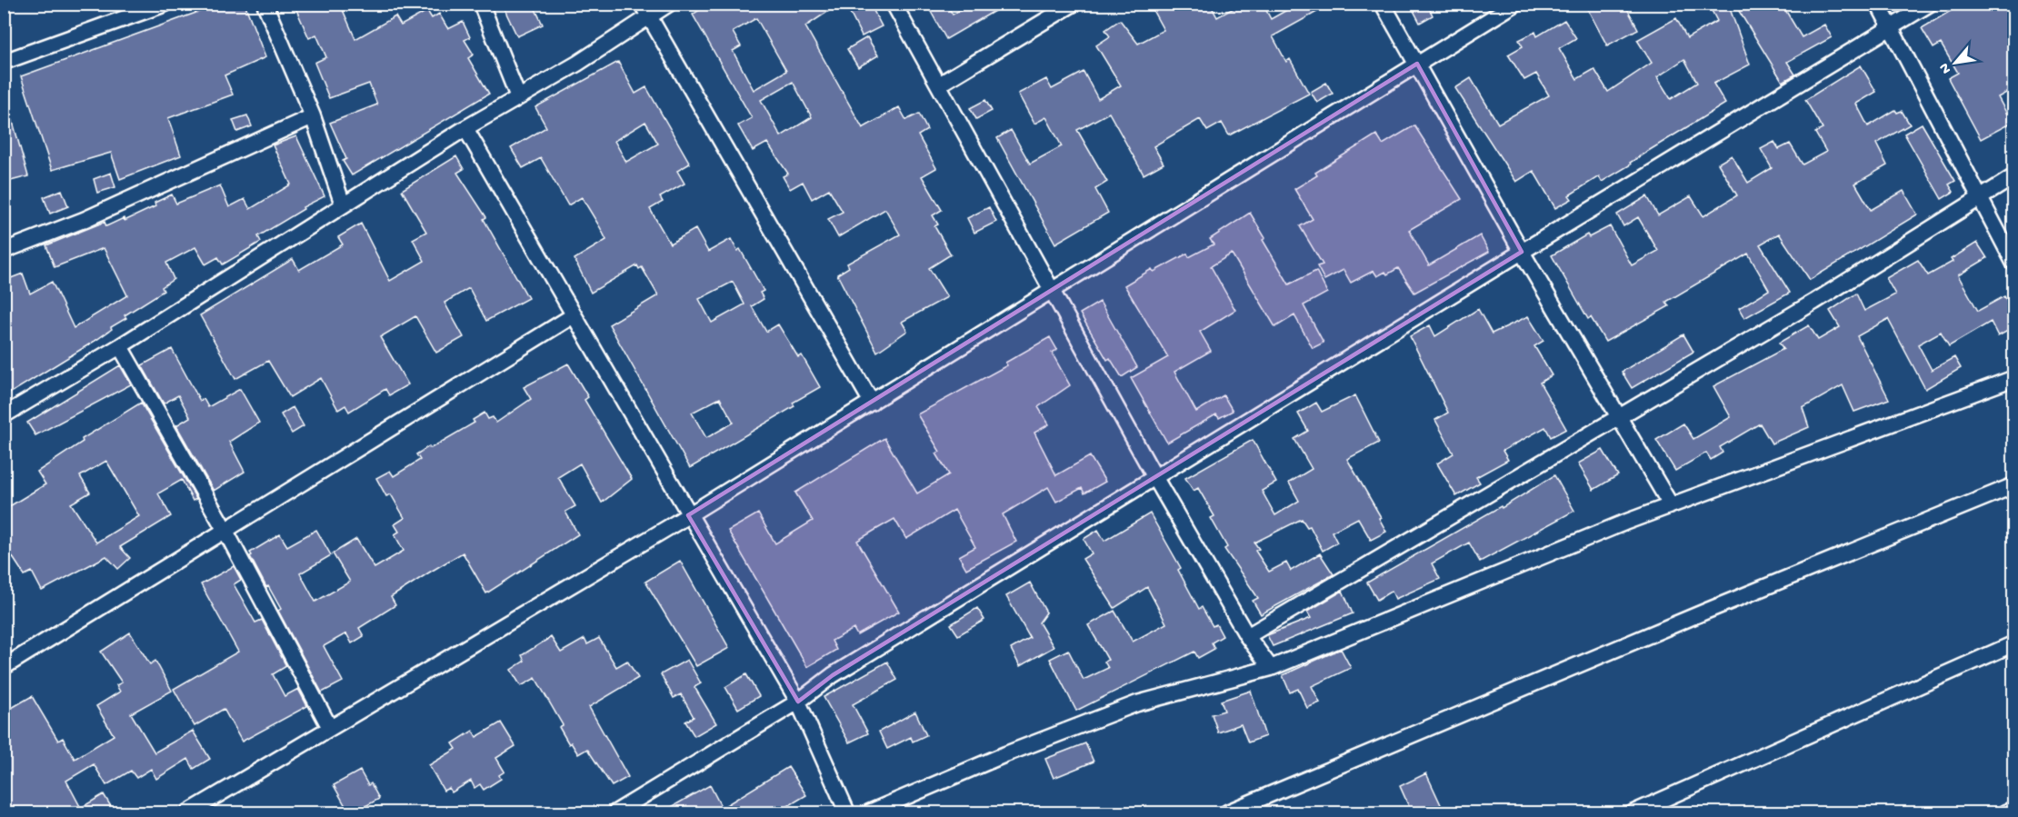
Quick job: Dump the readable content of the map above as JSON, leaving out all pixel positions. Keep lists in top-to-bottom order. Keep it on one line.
{"north":"bottom left"}
